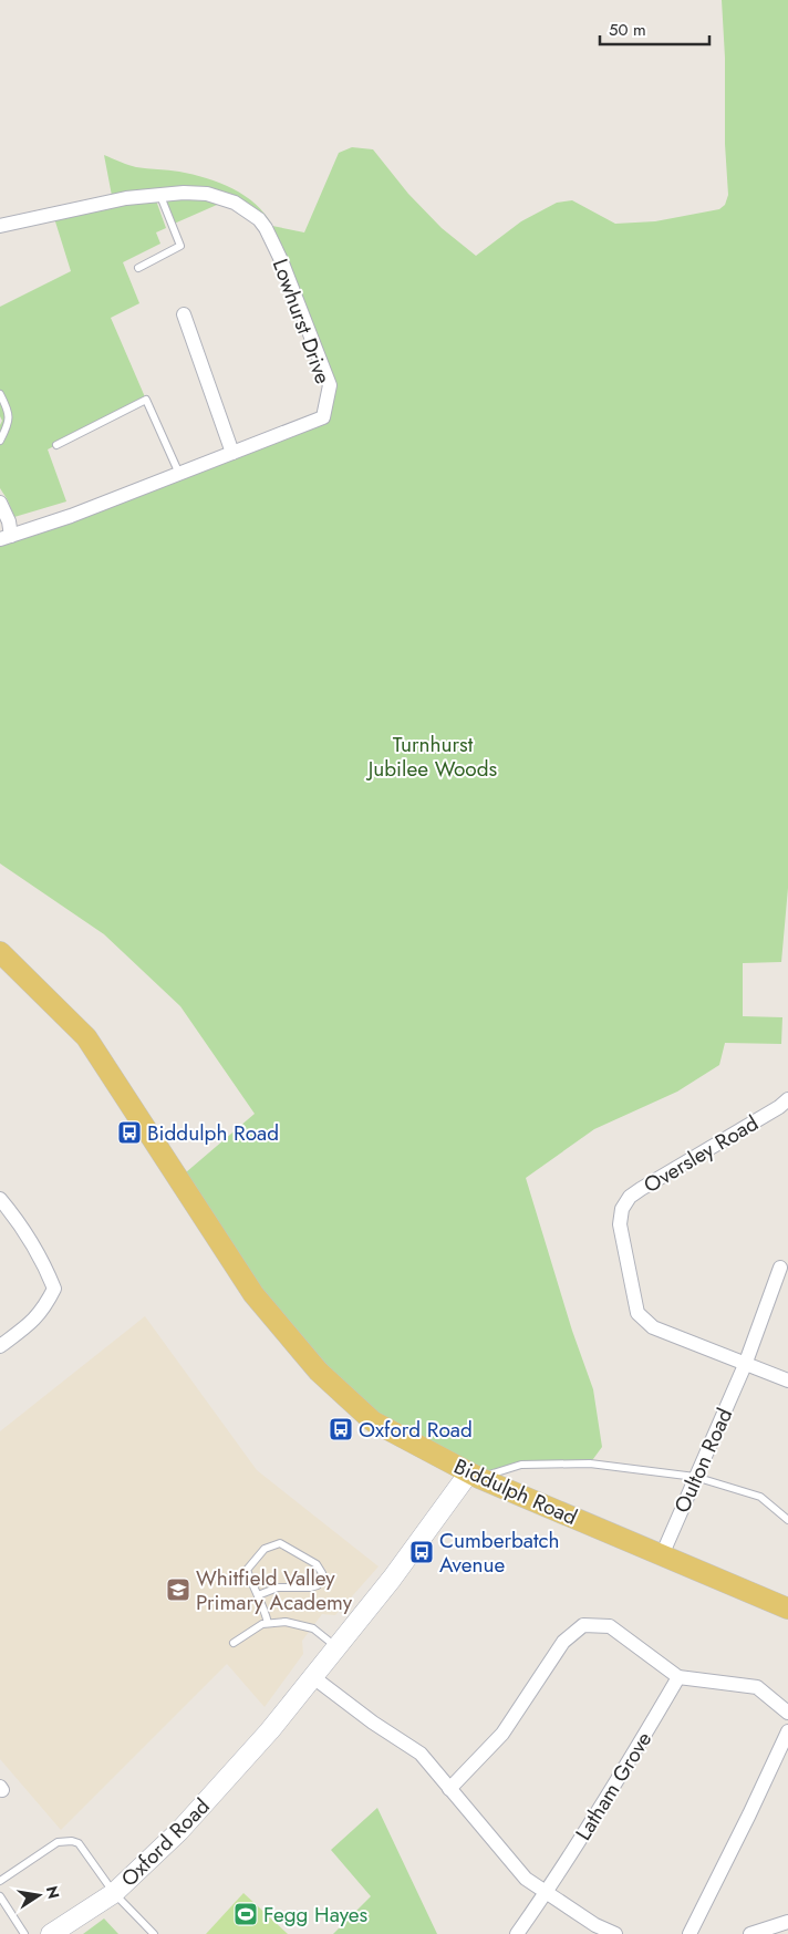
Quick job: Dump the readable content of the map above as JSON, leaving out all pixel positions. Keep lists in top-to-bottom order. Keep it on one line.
{"streets":{"main road":["Biddulph Road"],"street":["Lowhurst Drive","Oversley Road","Oulton Road","Latham Grove","Oxford Road"]},"crossings":[["Oversley Road","Oulton Road"],["Oulton Road","Biddulph Road"],["Biddulph Road","Oxford Road"]],"parks":["Turnhurst Jubilee Woods"],"places":{"bus stop":["Biddulph Road","Oxford Road","Cumberbatch Avenue"],"school or university":["Whitfield Valley Primary Academy"],"sports":["Fegg Hayes"]},"scale_bar":"50 m","north":"right"}
